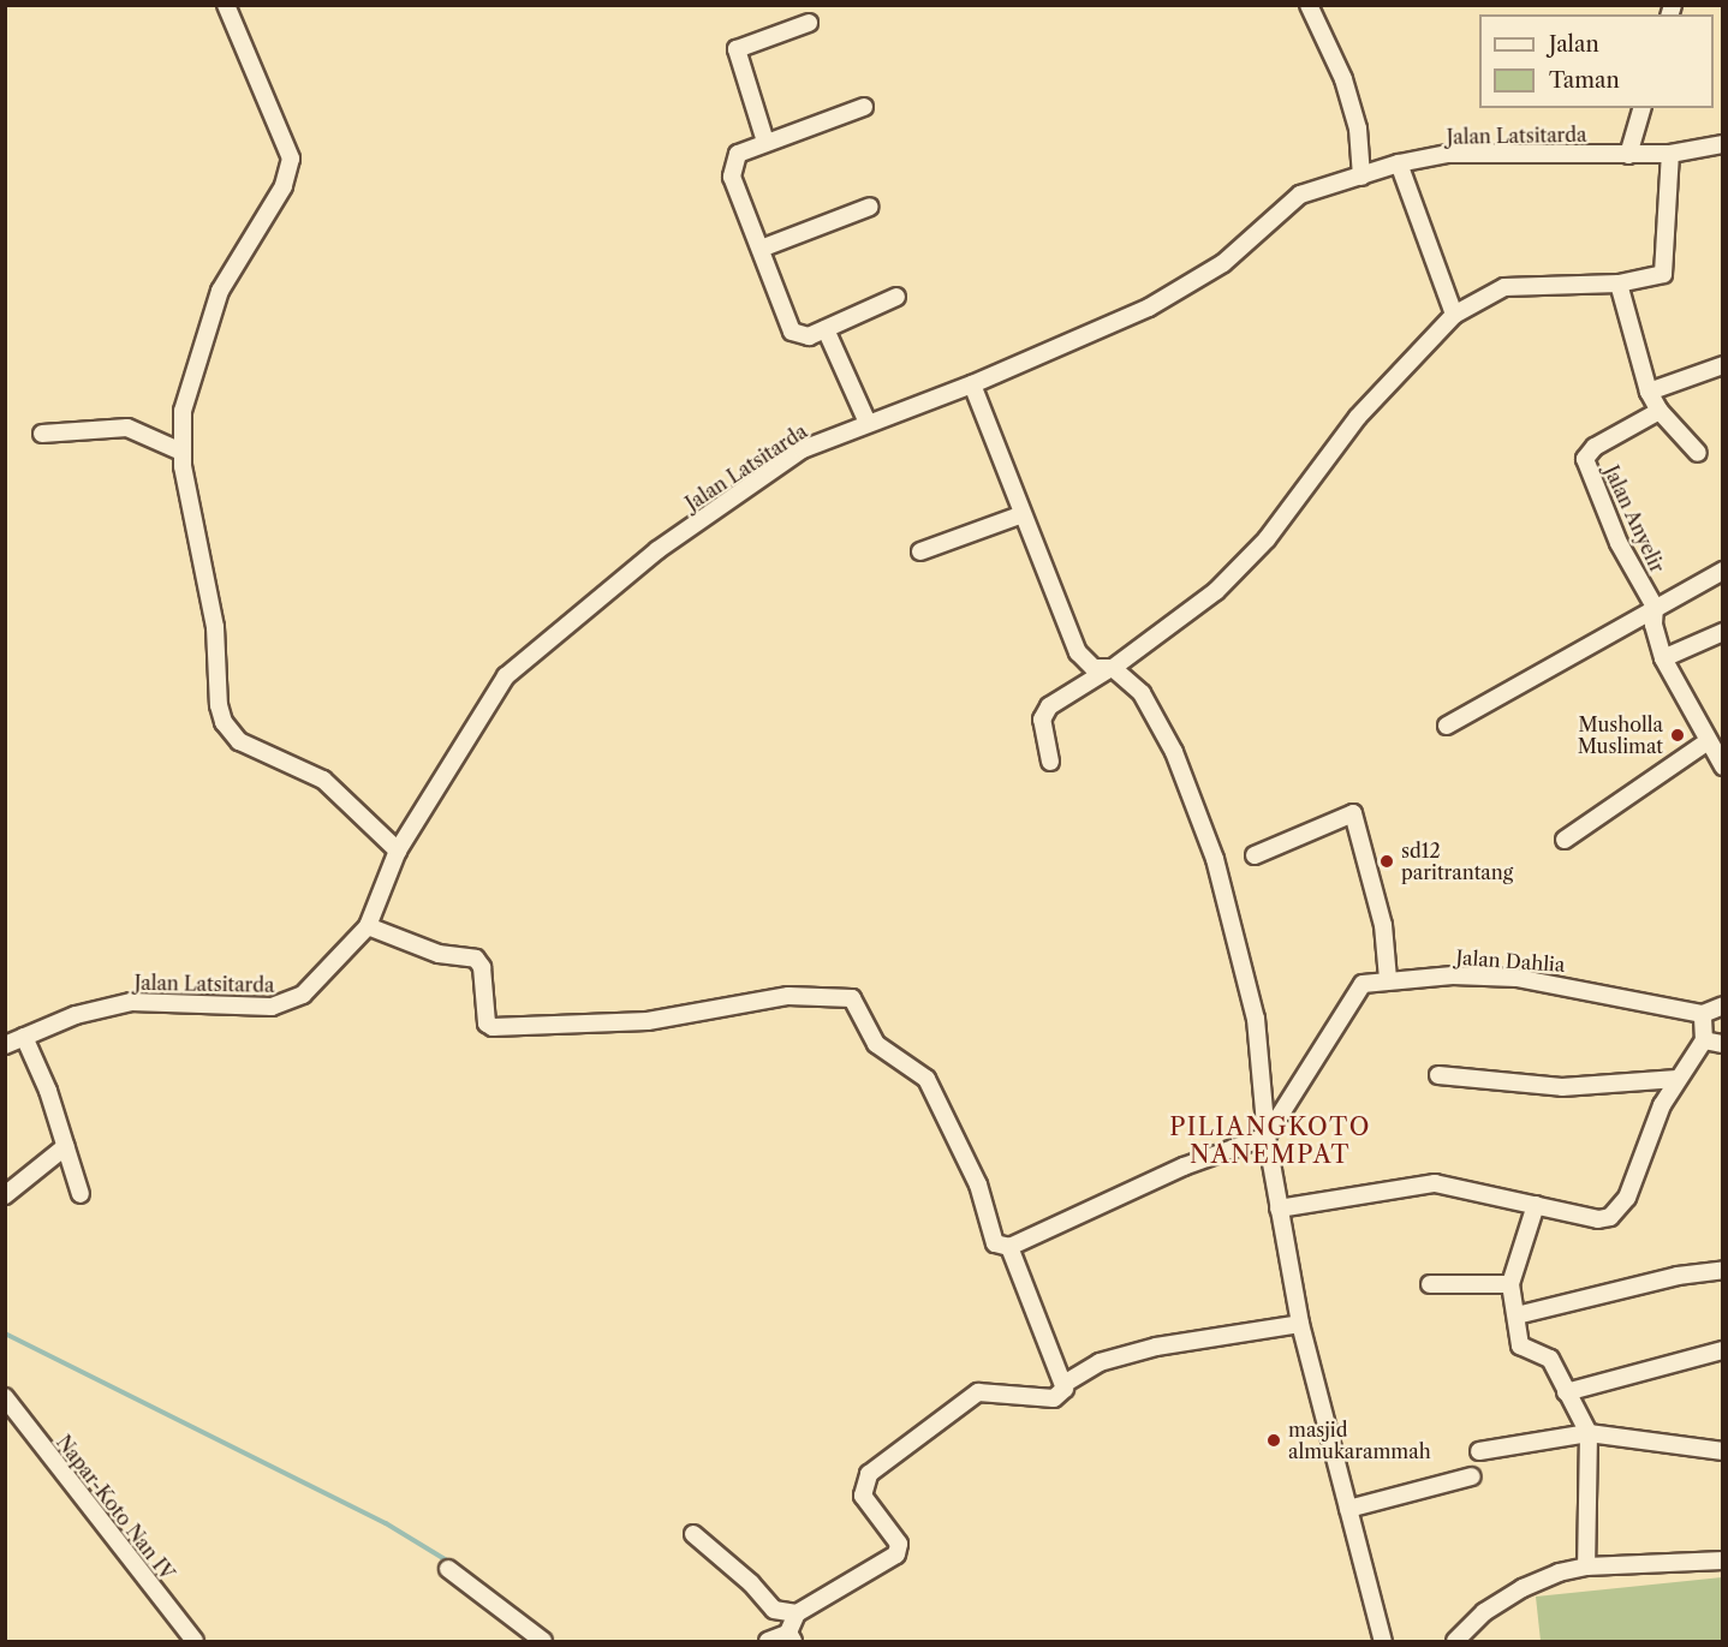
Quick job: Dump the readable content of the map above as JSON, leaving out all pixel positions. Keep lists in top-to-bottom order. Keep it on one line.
{"streets":{"street":["Jalan Latsitarda","Jalan Anyelir","Jalan Dahlia","Napar-Koto Nan IV"]},"districts":["PILIANGKOTO NANEMPAT"],"places":["Musholla Muslimat","sd12 paritrantang","masjid almukarammah"],"legend":["Jalan","Taman"]}
